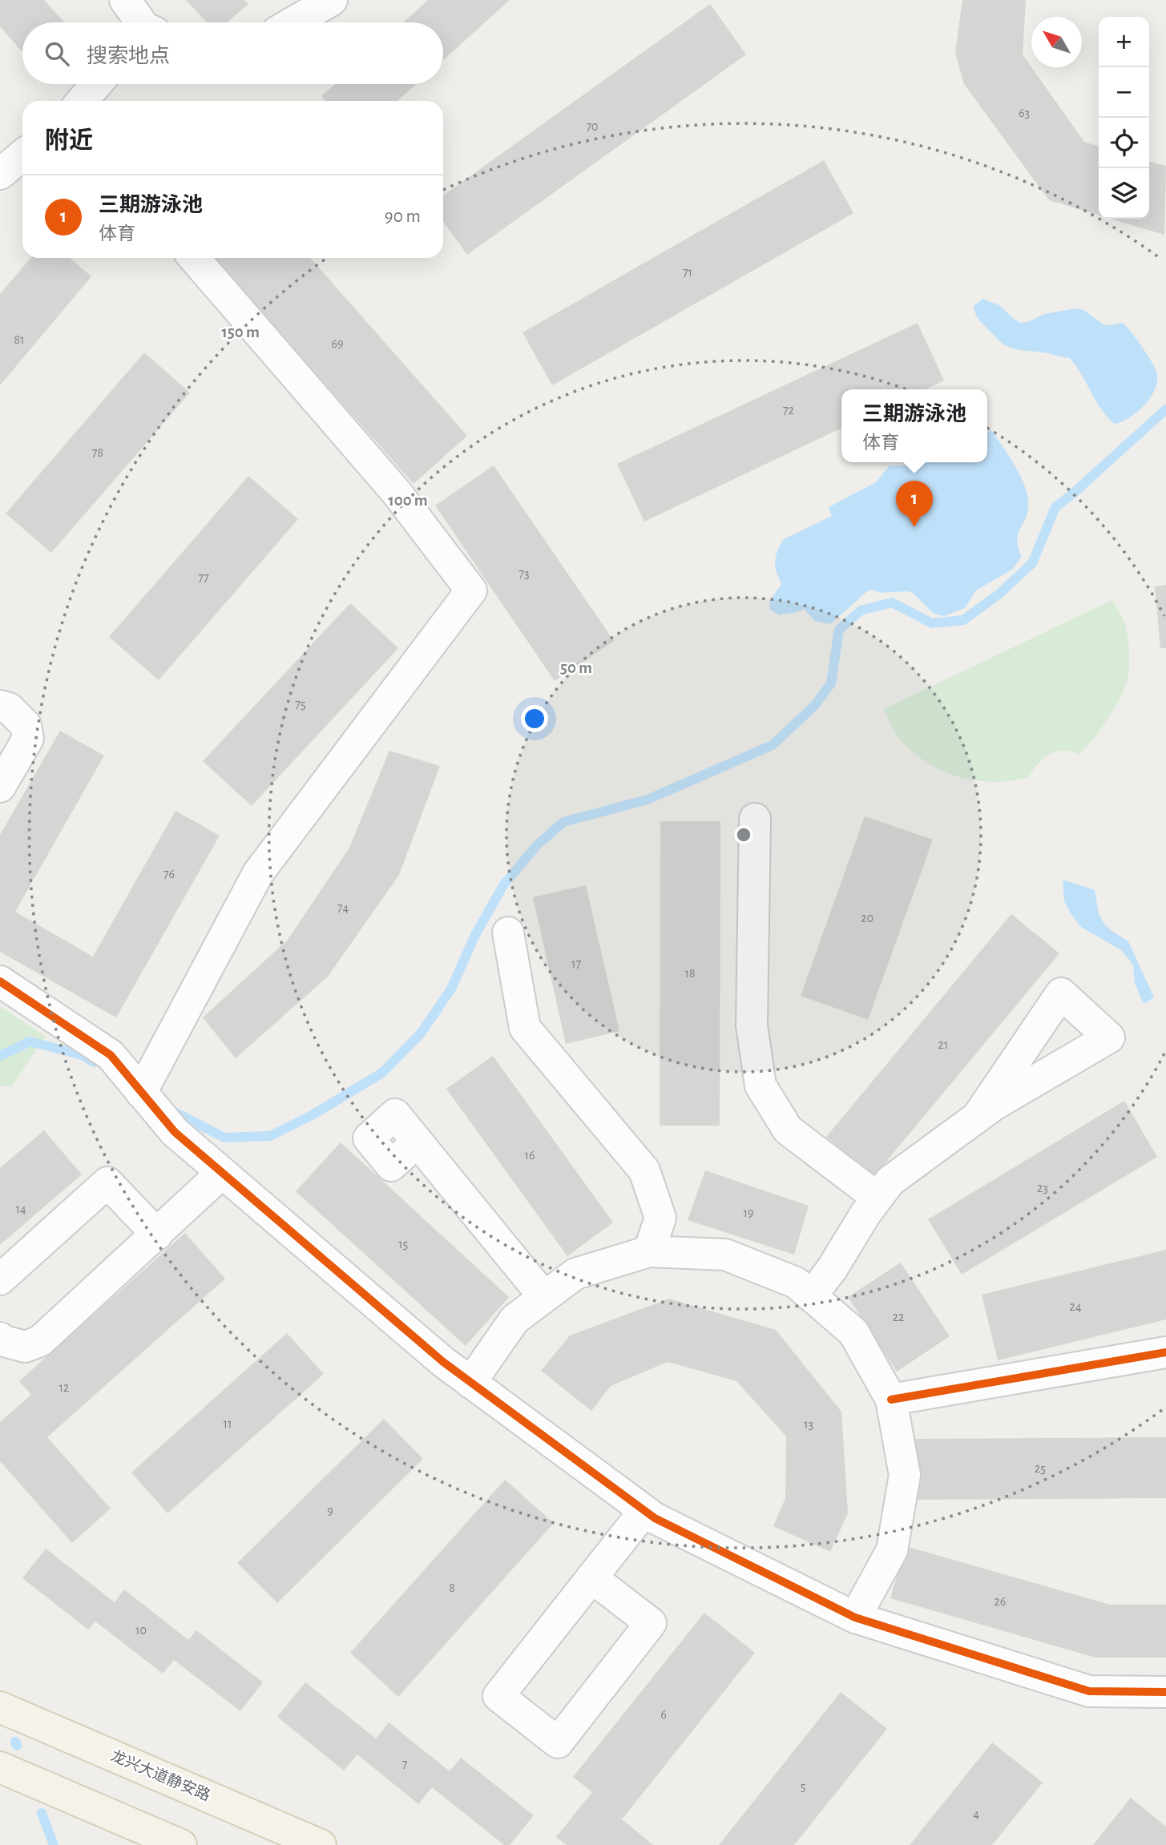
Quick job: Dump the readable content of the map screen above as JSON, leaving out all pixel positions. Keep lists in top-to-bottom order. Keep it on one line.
{"streets":{"main road":["龙兴大道静安路"]},"house_numbers":["63","70","71","81","69","72","78","73","77","75","76","74","20","17","18","21","16","23","14","19","15","24","22","12","11","13","25","9","8","26","10","6","7","5","4"],"north":"top left","page":{"map_buttons":["+","−"],"search":"搜索地点","heading":"附近","list":[{"mark":"1","name":"三期游泳池","note":"体育","value":"90 m"}],"popup":["三期游泳池","体育"],"pins":"1"},"rings":["150 m","100 m","50 m"]}
